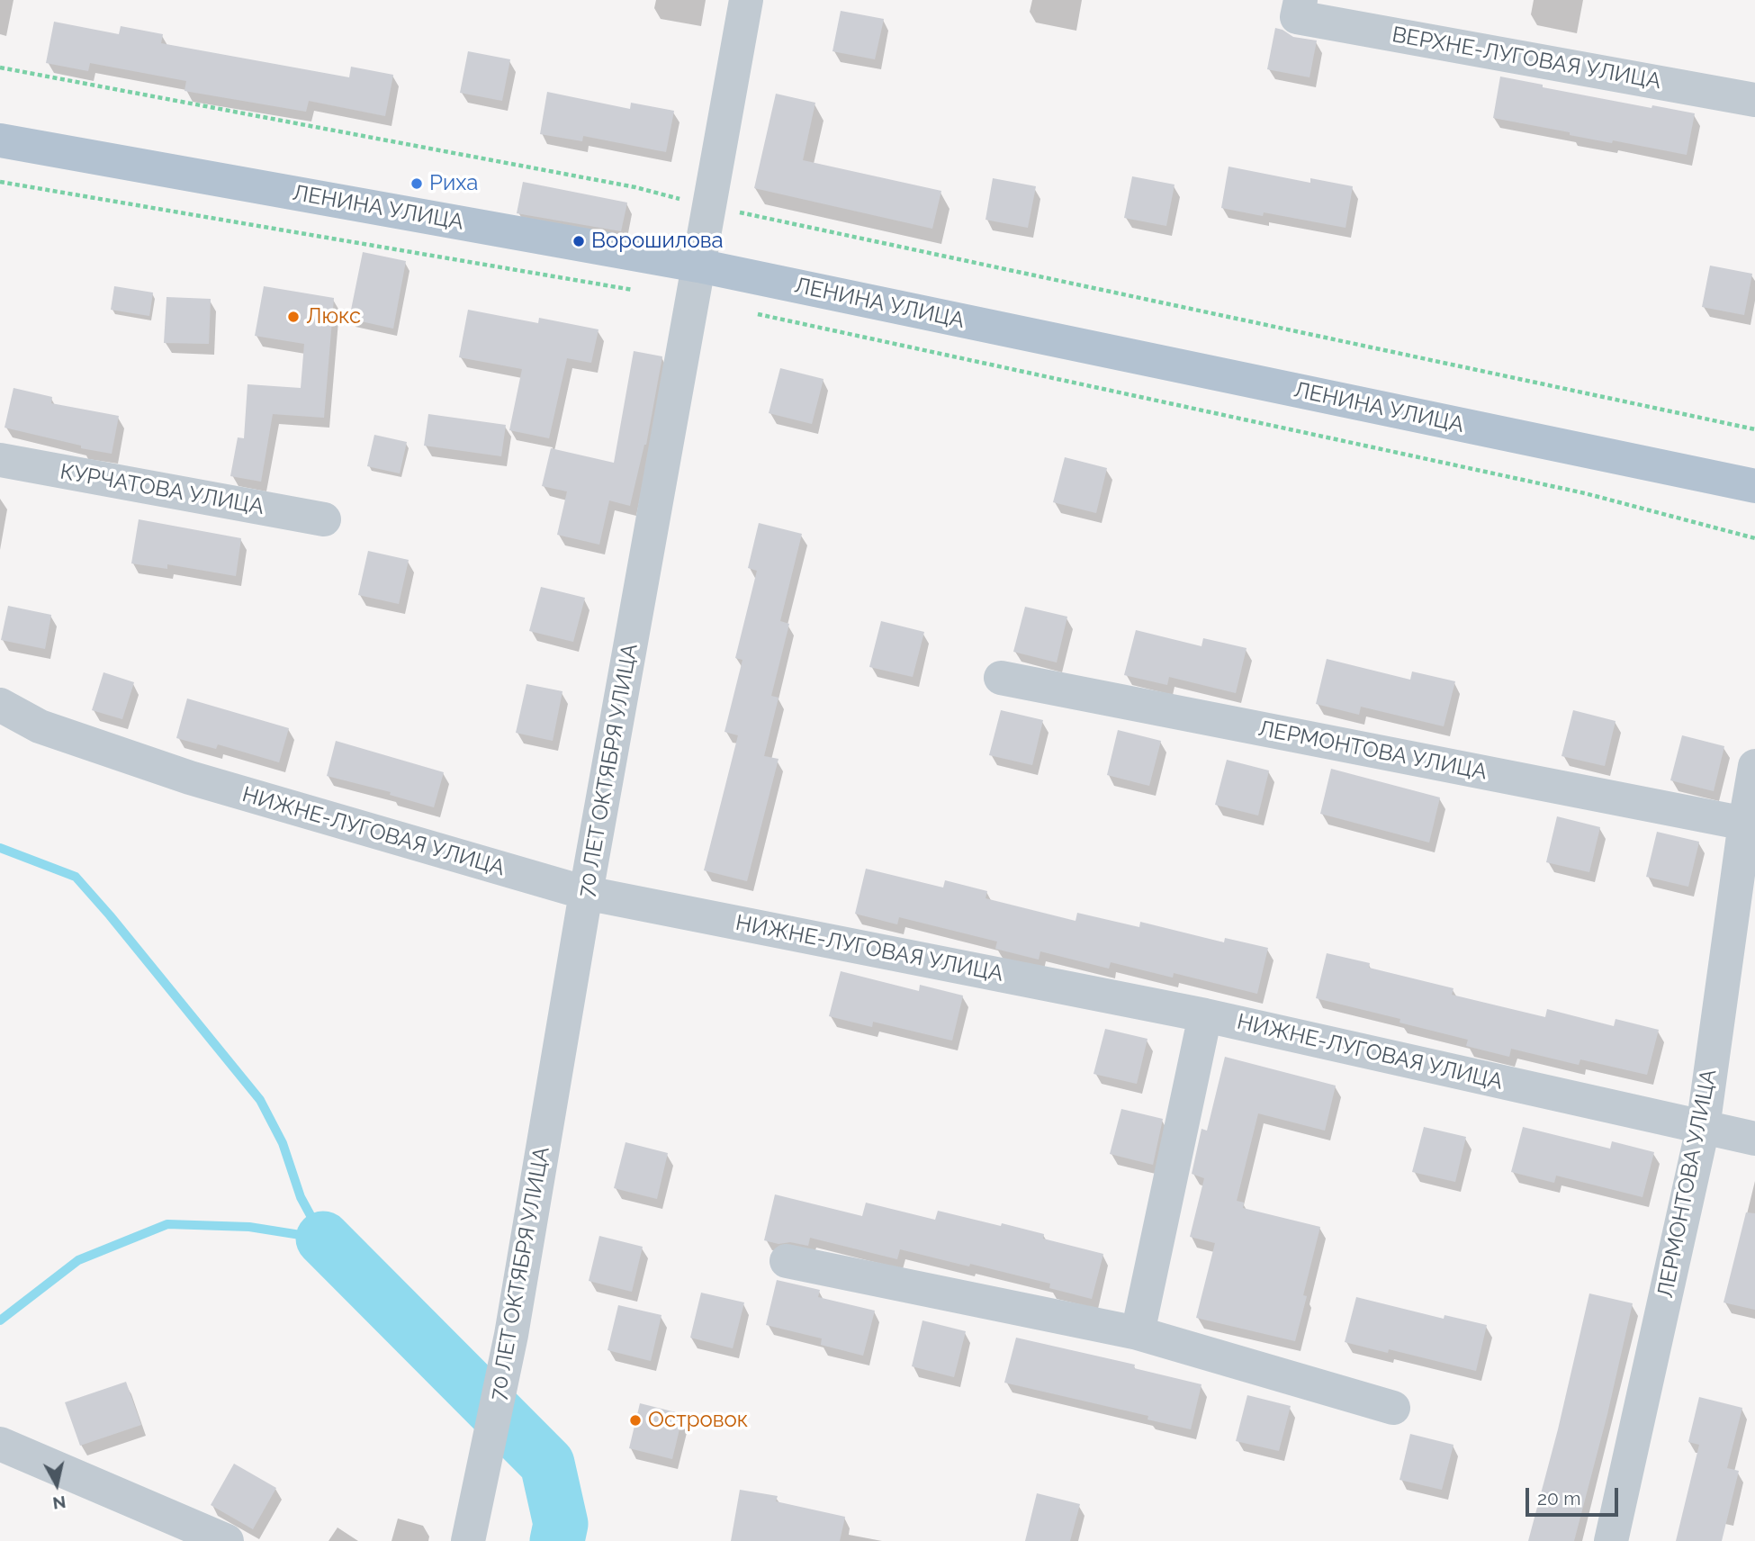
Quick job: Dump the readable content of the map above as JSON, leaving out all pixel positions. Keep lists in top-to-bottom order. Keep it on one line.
{"streets":{"main road":["ЛЕНИНА УЛИЦА"],"street":["ВЕРХНЕ-ЛУГОВАЯ УЛИЦА","КУРЧАТОВА УЛИЦА","ЛЕРМОНТОВА УЛИЦА","70 ЛЕТ ОКТЯБРЯ УЛИЦА","НИЖНЕ-ЛУГОВАЯ УЛИЦА"]},"crossings":[["ЛЕНИНА УЛИЦА","70 ЛЕТ ОКТЯБРЯ УЛИЦА"],["ЛЕРМОНТОВА УЛИЦА","НИЖНЕ-ЛУГОВАЯ УЛИЦА"],["70 ЛЕТ ОКТЯБРЯ УЛИЦА","НИЖНЕ-ЛУГОВАЯ УЛИЦА"]],"places":["Риха","Ворошилова","Люкс","Островок"],"scale_bar":"20 m","north":"bottom"}
